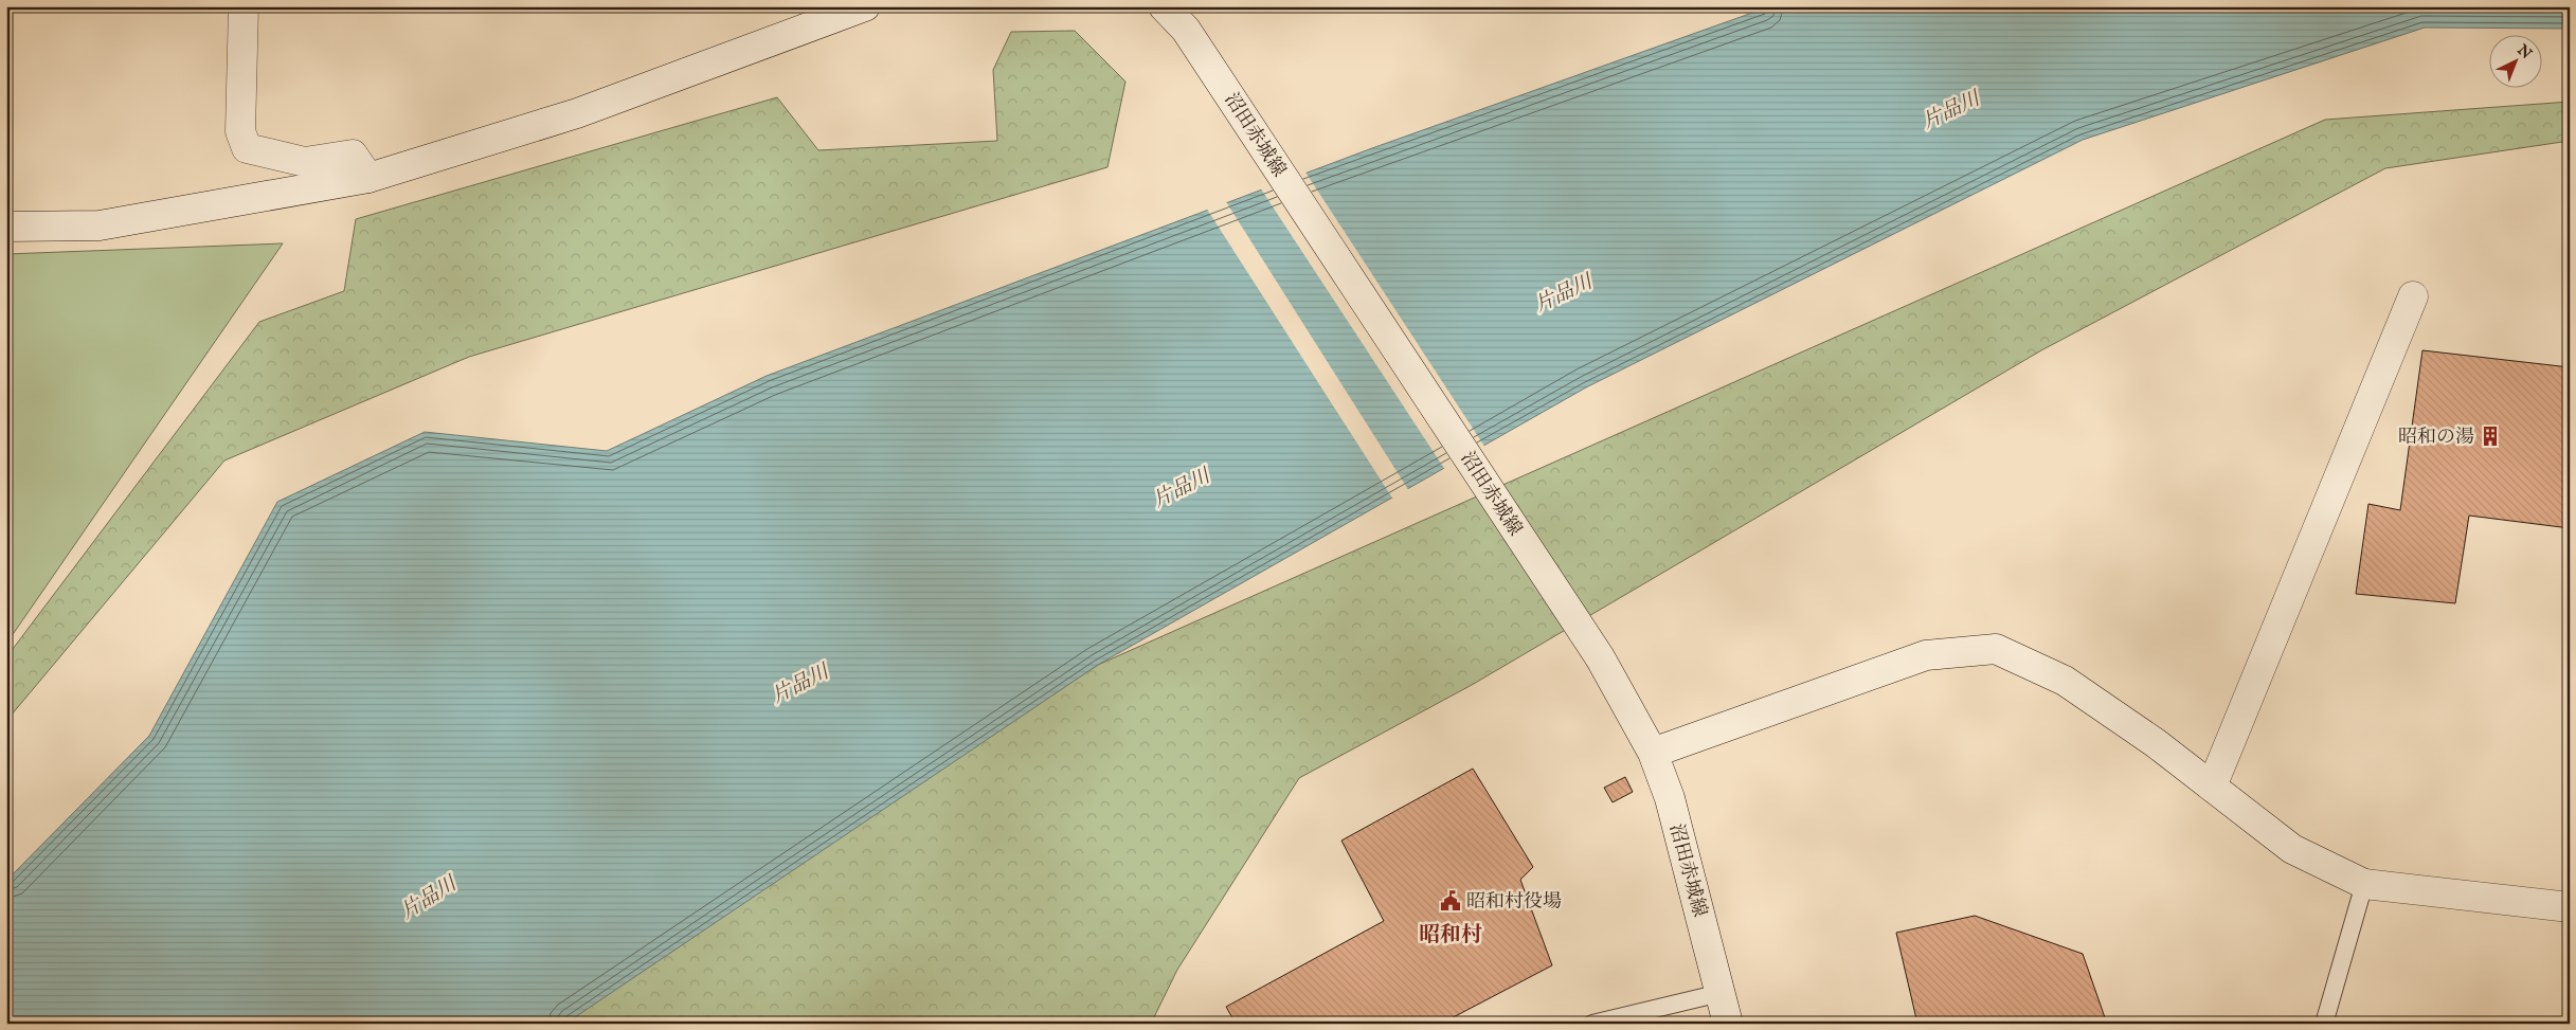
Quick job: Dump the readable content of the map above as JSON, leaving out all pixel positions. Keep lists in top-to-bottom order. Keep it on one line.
{"streets":{"street":["沼田赤城線"]},"districts":["昭和村"],"water":["片品川"],"places":{"building":["昭和の湯"],"public building":["昭和村役場"]},"north":"top right"}
